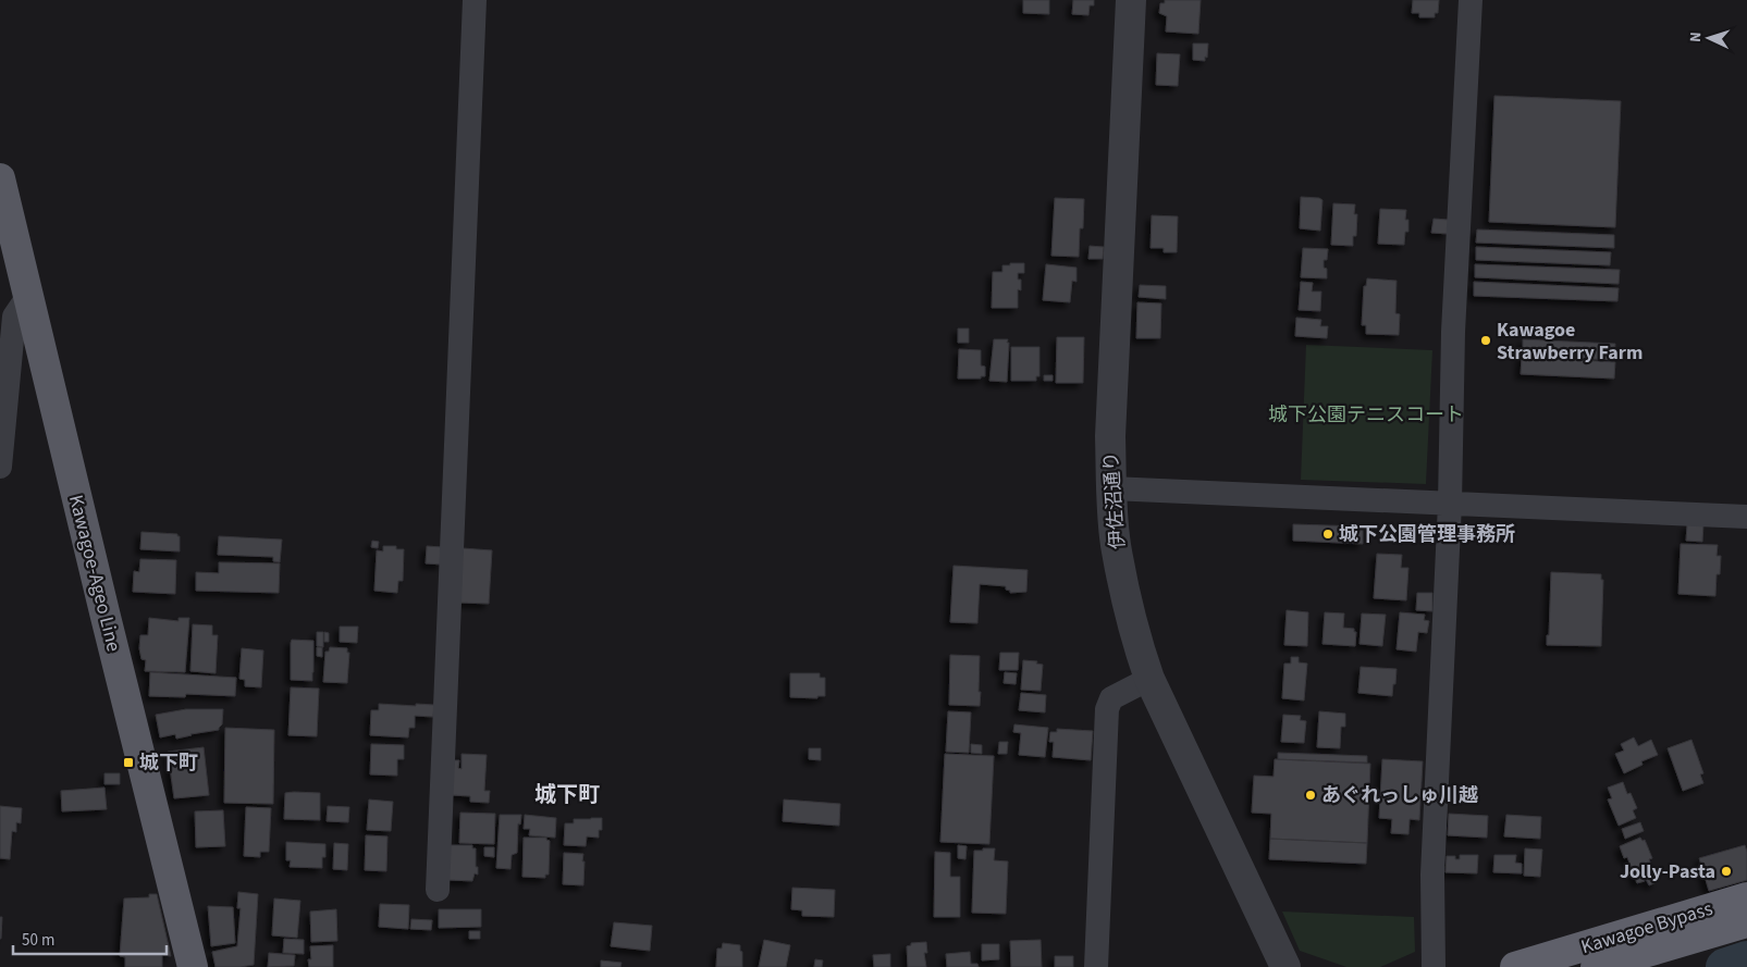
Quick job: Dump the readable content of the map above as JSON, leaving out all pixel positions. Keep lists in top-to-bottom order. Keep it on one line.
{"streets":{"highway":["Kawagoe Bypass"],"main road":["Kawagoe-Ageo Line"],"street":["伊佐沼通り"]},"districts":["城下町"],"parks":["城下公園テニスコート"],"places":{"other":["Kawagoe Strawberry Farm","城下公園管理事務所","あぐれっしゅ川越","Jolly-Pasta"],"transit":["城下町"]},"scale_bar":"50 m","north":"left"}
